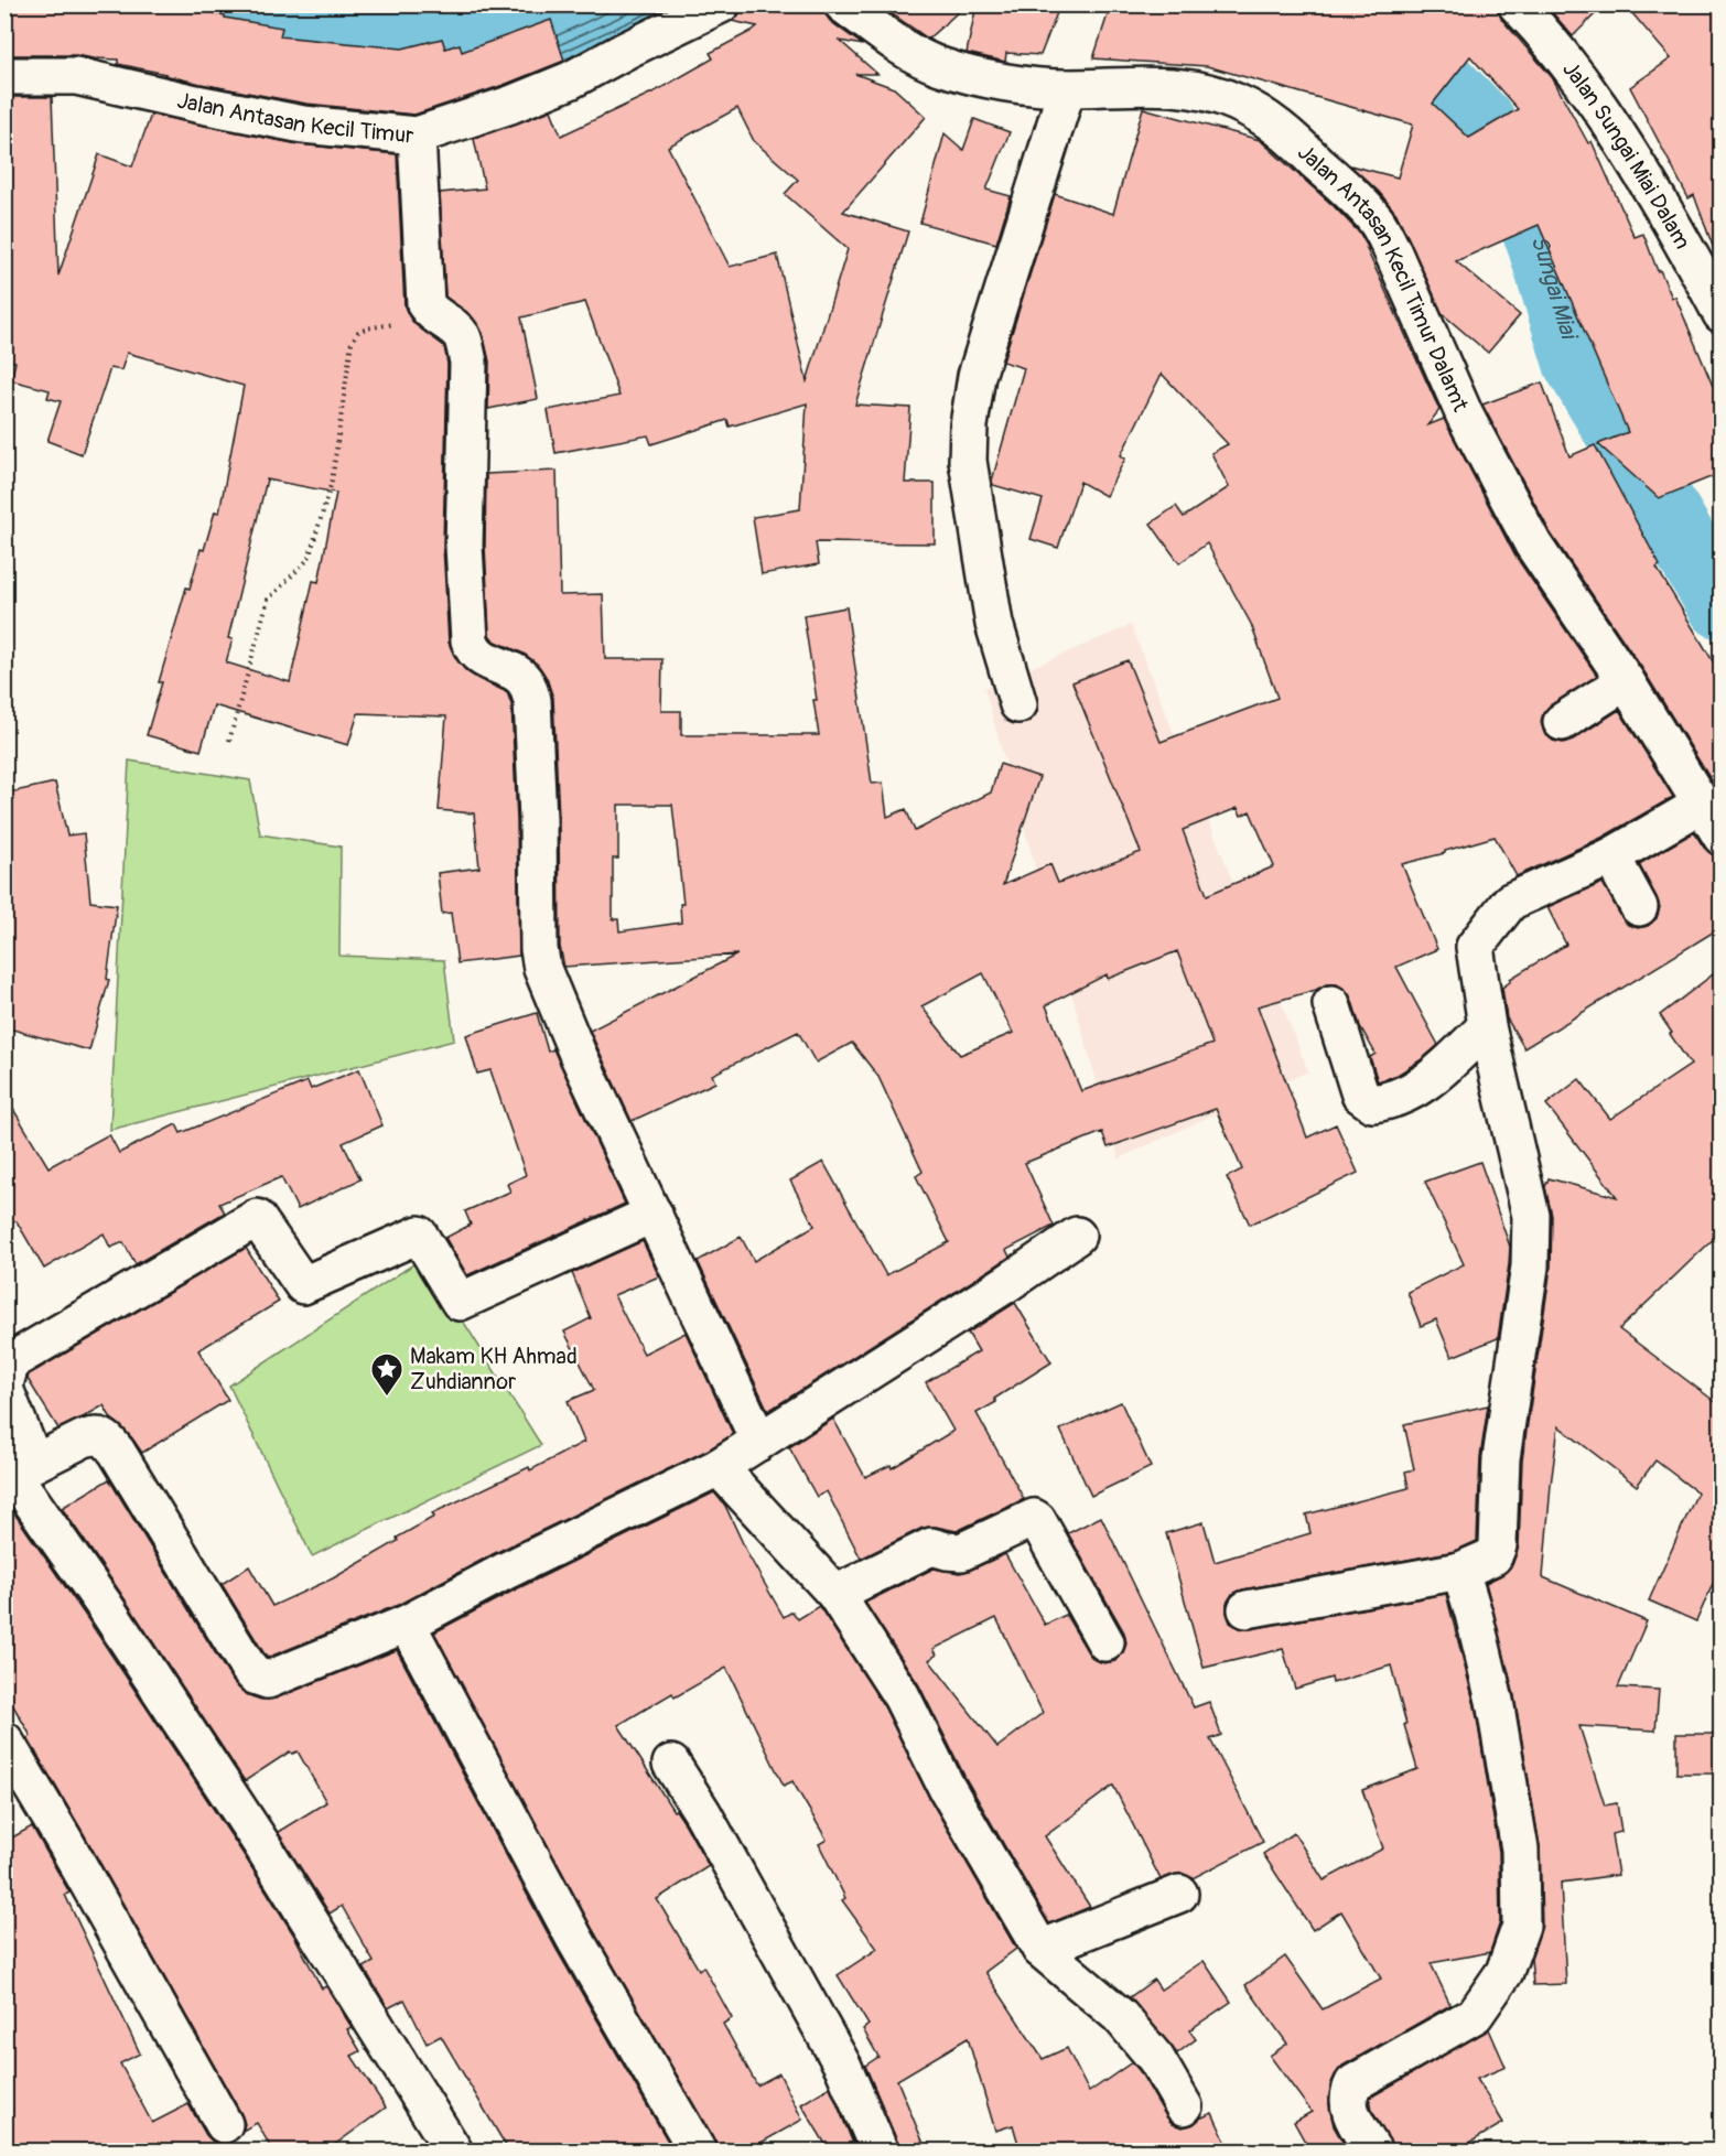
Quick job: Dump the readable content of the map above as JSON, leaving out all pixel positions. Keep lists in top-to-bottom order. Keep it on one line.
{"streets":{"street":["Jalan Antasan Kecil Timur","Jalan Sungai Miai Dalam","Jalan Antasan Kecil Timur Dalamt"]},"water":["Sungai Miai"],"places":{"place":["Makam KH Ahmad Zuhdiannor"]}}
